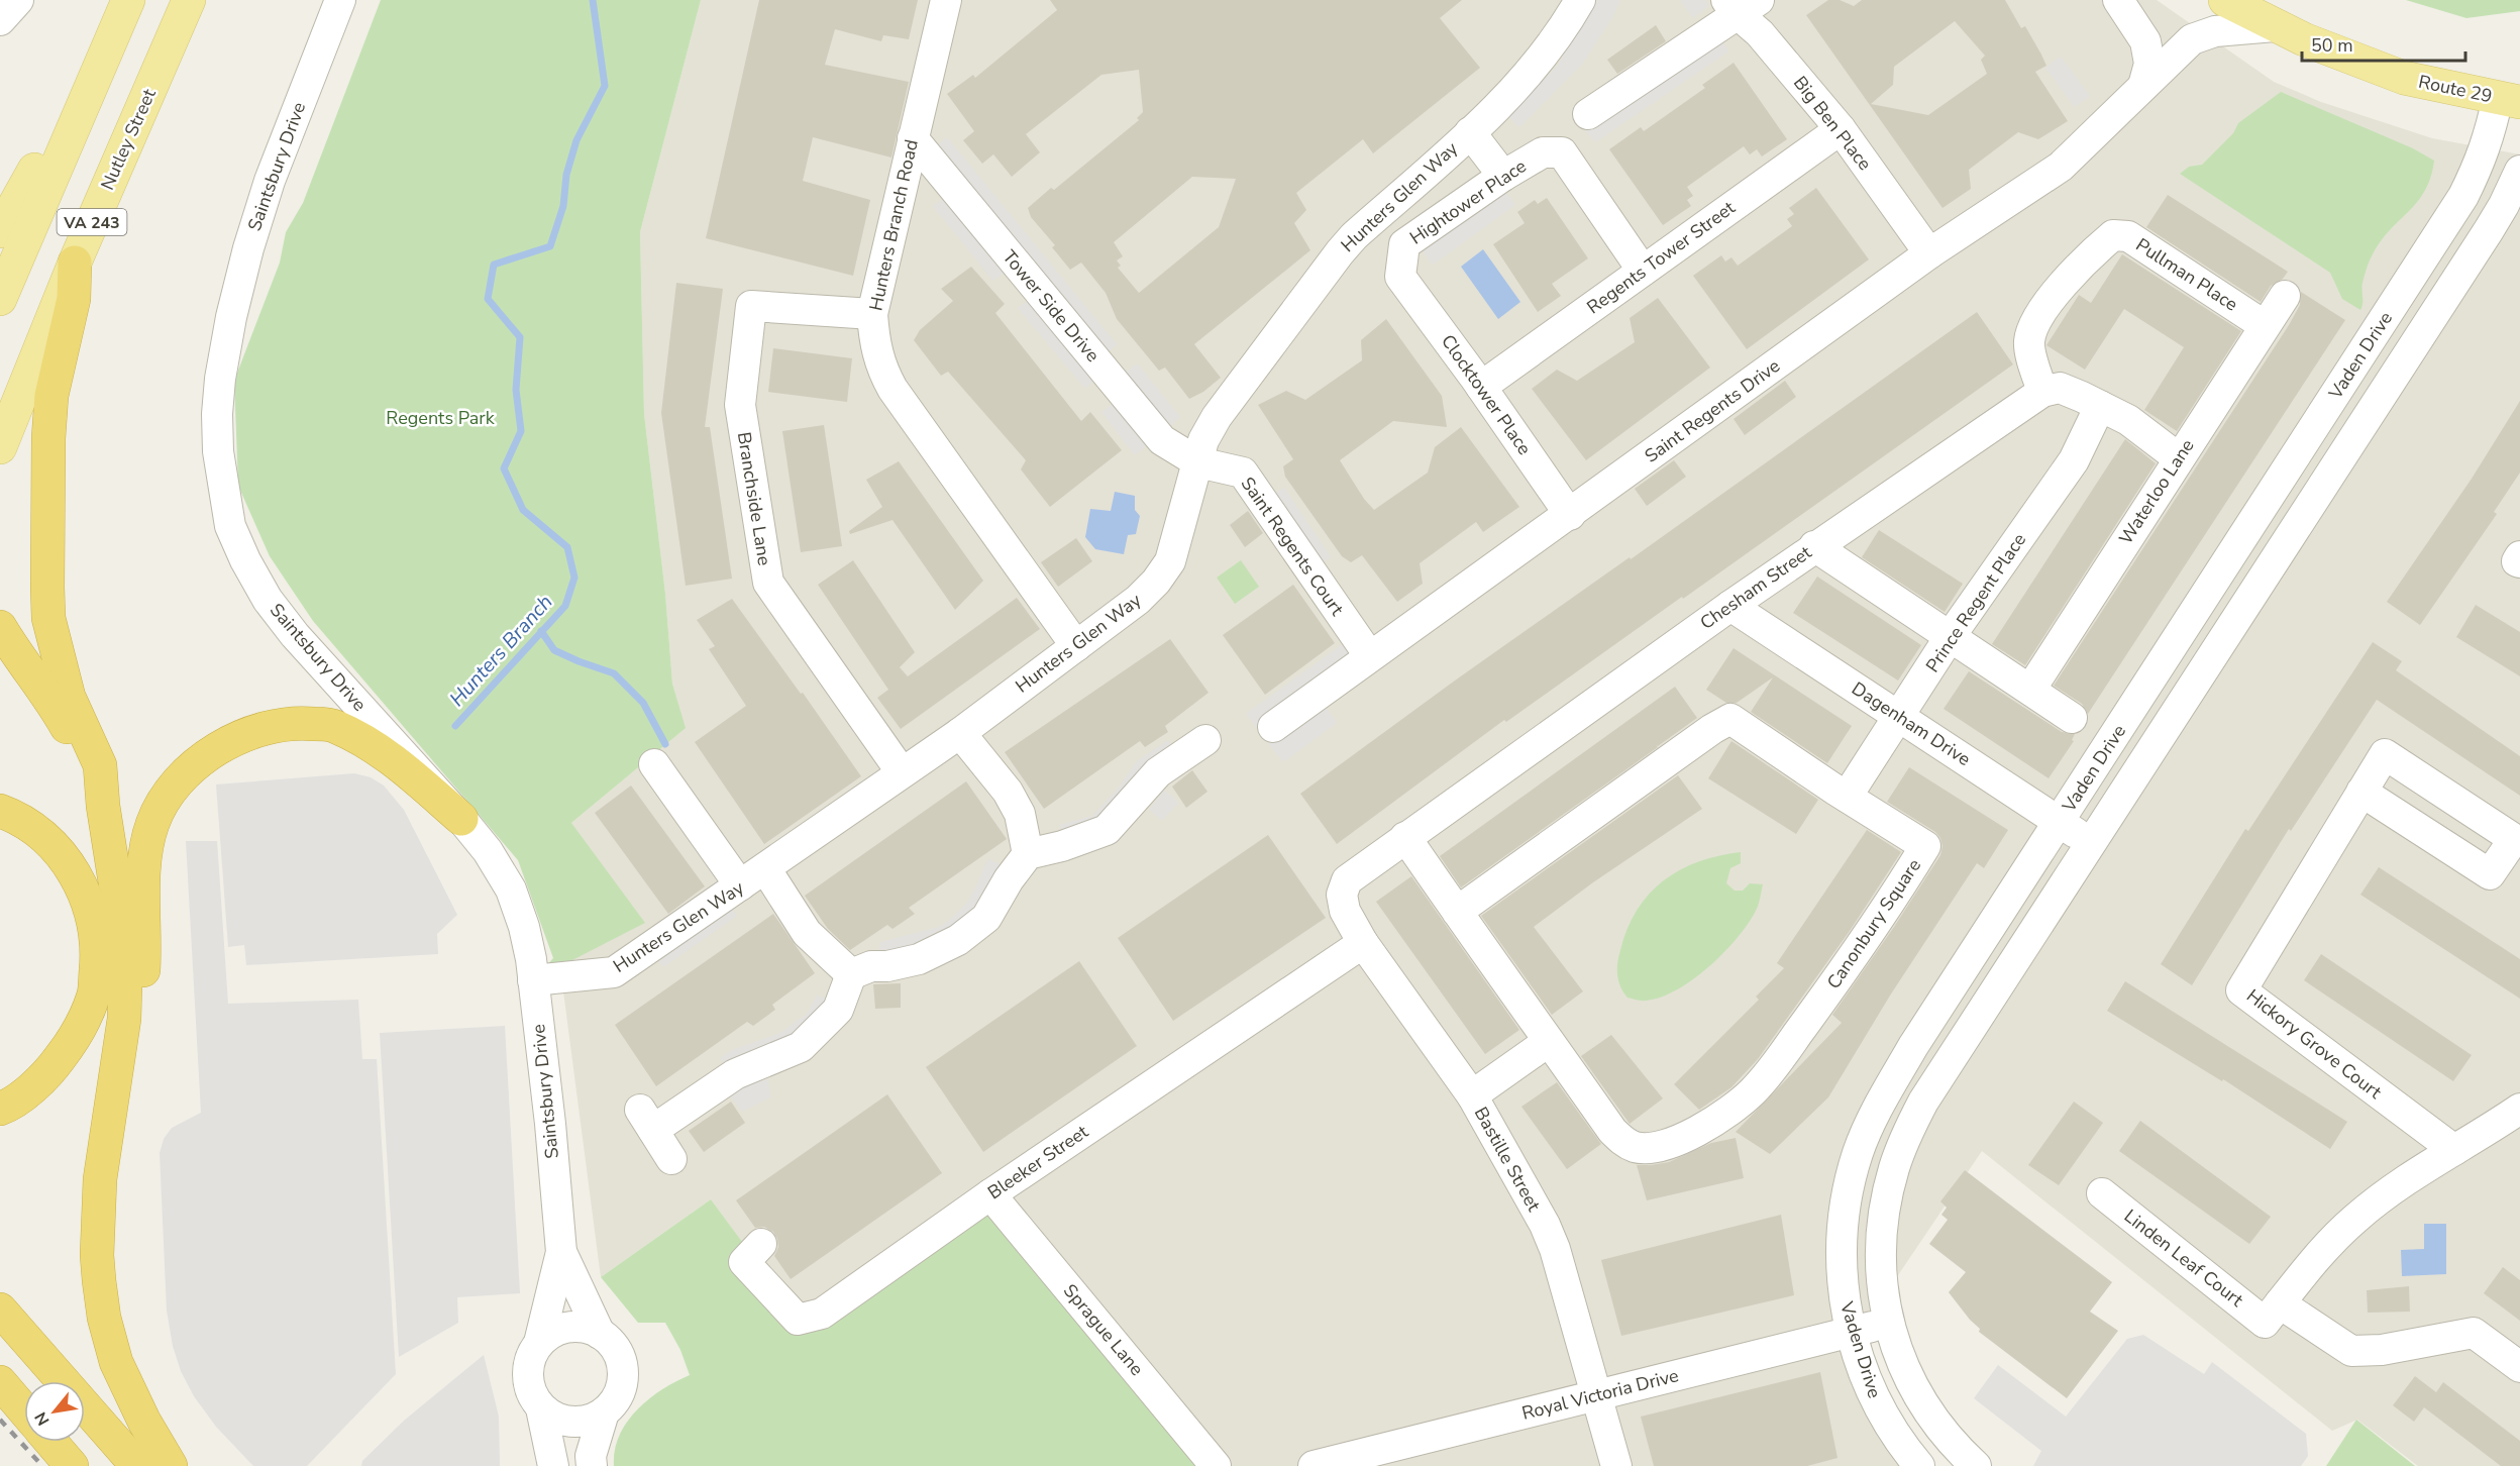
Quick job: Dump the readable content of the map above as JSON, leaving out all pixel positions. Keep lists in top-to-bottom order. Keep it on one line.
{"streets":{"main road":["Route 29","Nutley Street","VA 243"],"street":["Big Ben Place","Saintsbury Drive","Hunters Glen Way","Hightower Place","Hunters Branch Road","Regents Tower Street","Pullman Place","Tower Side Drive","Vaden Drive","Clocktower Place","Saint Regents Drive","Waterloo Lane","Branchside Lane","Saint Regents Court","Chesham Street","Prince Regent Place","Dagenham Drive","Canonbury Square","Hickory Grove Court","Bastille Street","Bleeker Street","Linden Leaf Court","Sprague Lane","Royal Victoria Drive"]},"crossings":[["Route 29","Vaden Drive"],["Route 29","Saint Regents Drive"],["Big Ben Place","Regents Tower Street"],["Big Ben Place","Saint Regents Drive"],["Saintsbury Drive","Hunters Glen Way"],["Hunters Glen Way","Hunters Branch Road"],["Hunters Glen Way","Tower Side Drive"],["Hunters Glen Way","Branchside Lane"],["Hunters Glen Way","Saint Regents Court"],["Hightower Place","Regents Tower Street"],["Hightower Place","Clocktower Place"],["Hunters Branch Road","Tower Side Drive"],["Hunters Branch Road","Branchside Lane"],["Regents Tower Street","Clocktower Place"],["Pullman Place","Waterloo Lane"],["Pullman Place","Chesham Street"],["Tower Side Drive","Saint Regents Court"],["Vaden Drive","Dagenham Drive"],["Vaden Drive","Royal Victoria Drive"],["Clocktower Place","Saint Regents Drive"],["Saint Regents Drive","Saint Regents Court"],["Chesham Street","Dagenham Drive"],["Chesham Street","Canonbury Square"],["Chesham Street","Bastille Street"],["Prince Regent Place","Dagenham Drive"],["Prince Regent Place","Canonbury Square"],["Bastille Street","Bleeker Street"],["Bastille Street","Royal Victoria Drive"],["Bleeker Street","Sprague Lane"]],"water":["Hunters Branch"],"parks":["Regents Park"],"scale_bar":"50 m","north":"bottom left"}
